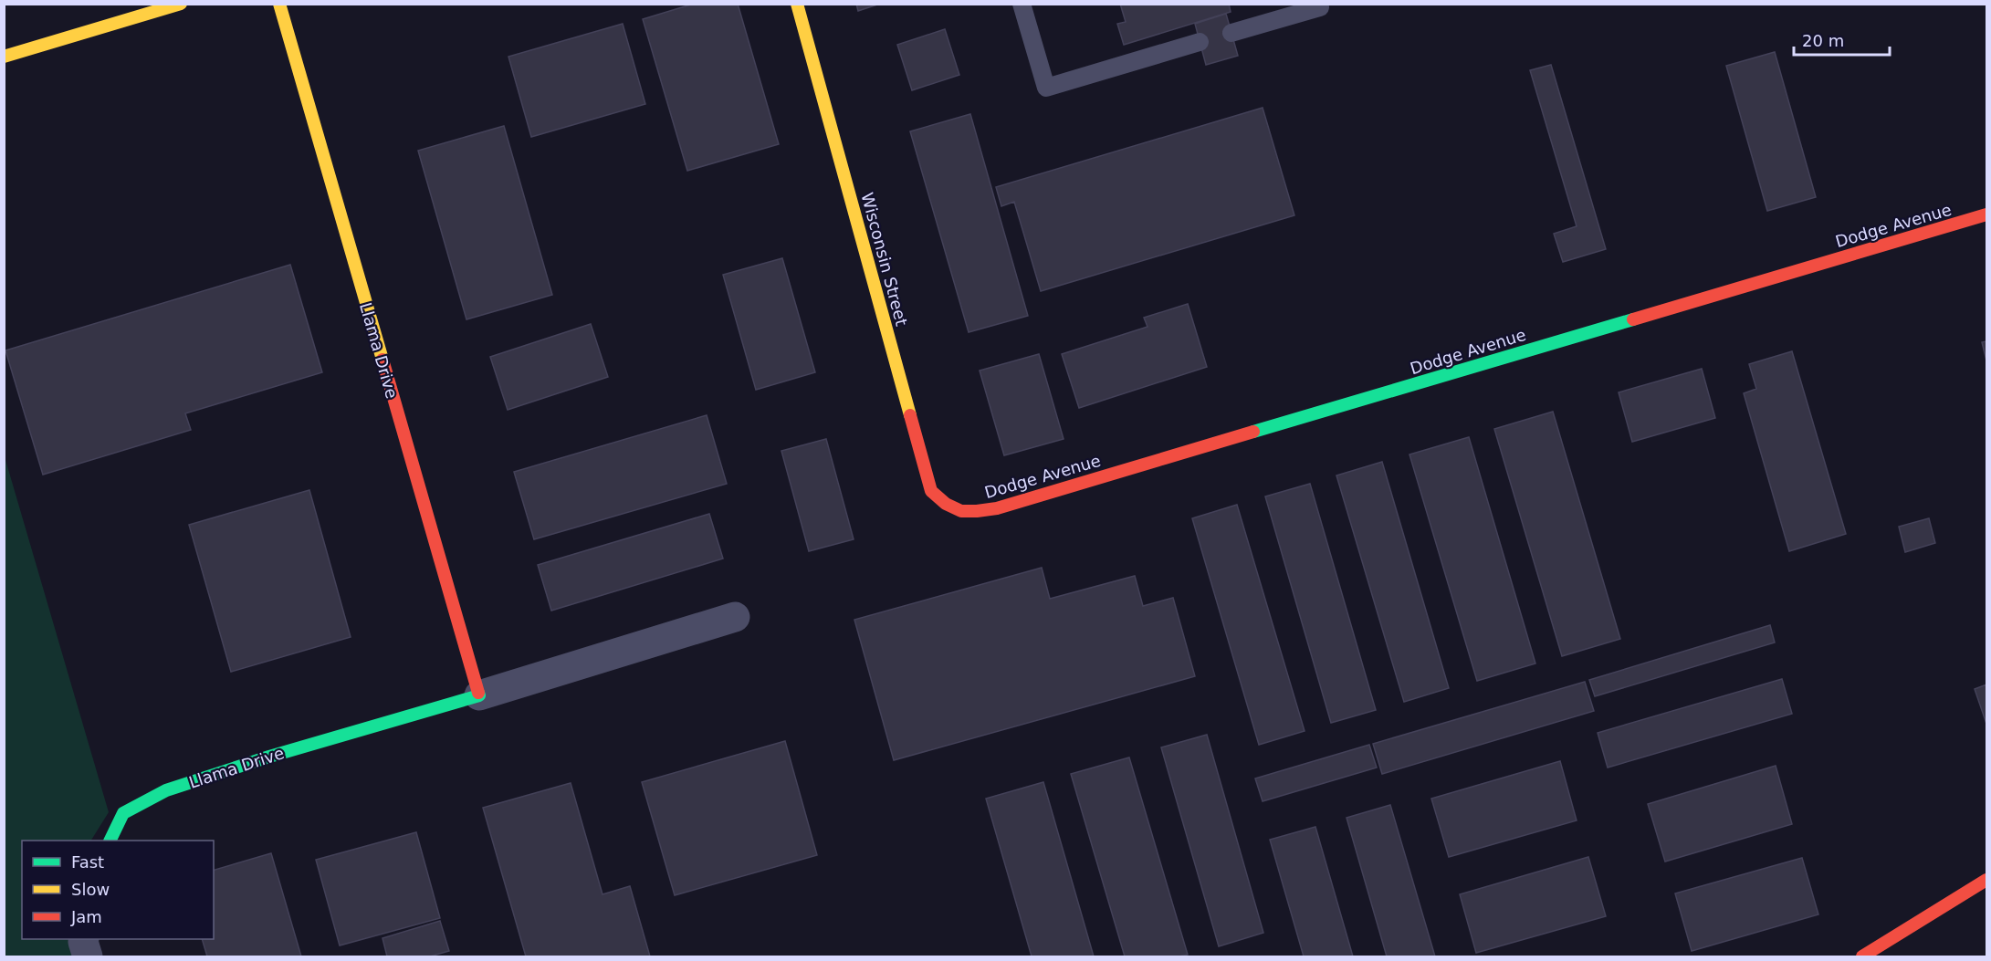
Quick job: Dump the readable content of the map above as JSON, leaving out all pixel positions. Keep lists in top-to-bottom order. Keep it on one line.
{"streets":{"street":["Dodge Avenue","Wisconsin Street","Llama Drive"]},"crossings":[["Dodge Avenue","Wisconsin Street"]],"legend":["Fast","Slow","Jam"],"scale_bar":"20 m"}
